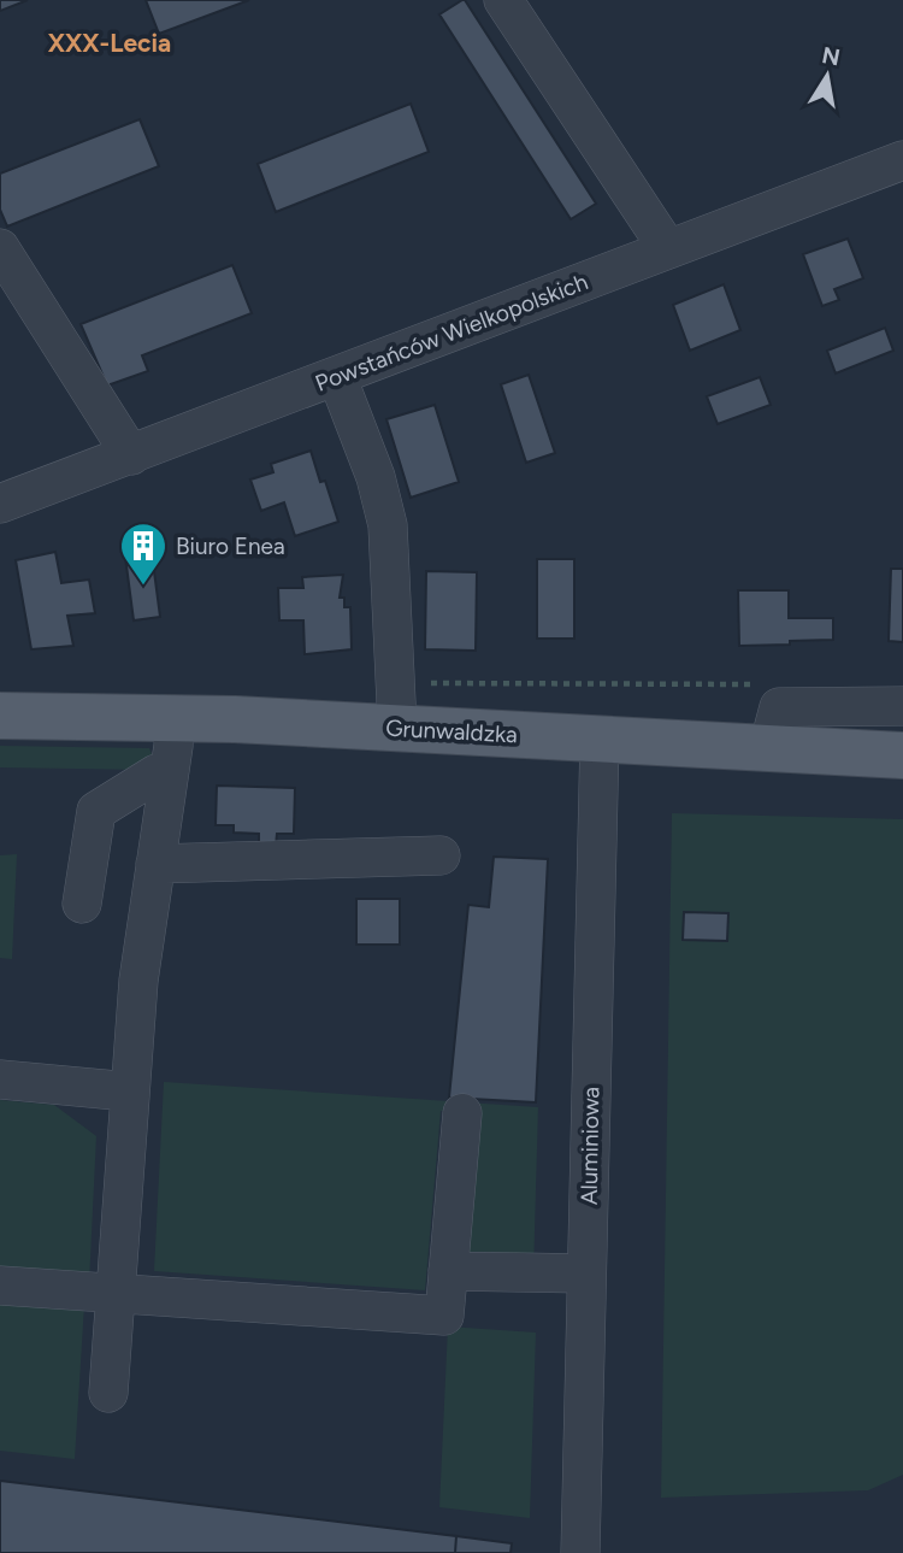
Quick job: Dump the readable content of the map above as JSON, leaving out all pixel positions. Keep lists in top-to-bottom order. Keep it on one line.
{"streets":{"main road":["Grunwaldzka"],"street":["Powstańców Wielkopolskich","Aluminiowa"]},"crossings":[["Grunwaldzka","Aluminiowa"]],"districts":["XXX-Lecia"],"places":{"building":["Biuro Enea"]},"north":"top"}
